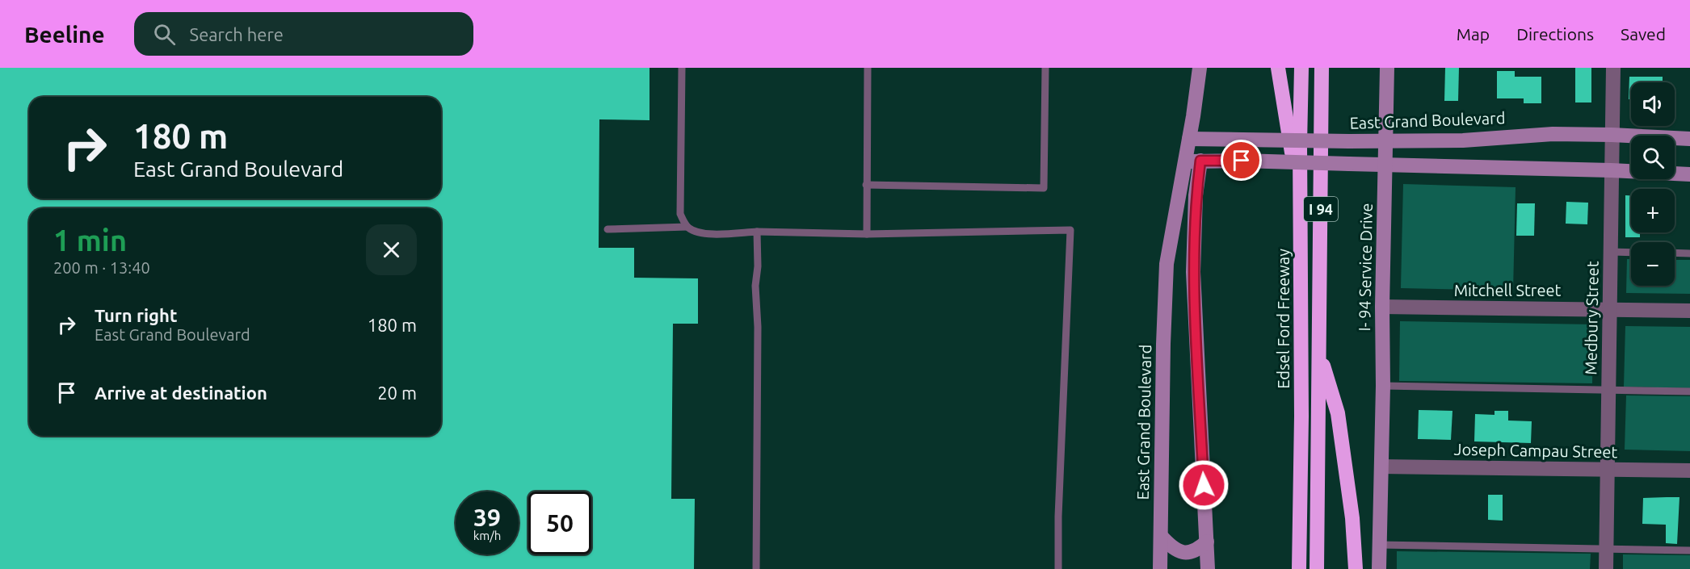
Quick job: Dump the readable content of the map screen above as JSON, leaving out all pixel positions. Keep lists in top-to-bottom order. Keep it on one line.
{"streets":{"highway":["I 94","Edsel Ford Freeway"],"main road":["East Grand Boulevard","I- 94 Service Drive"],"street":["Mitchell Street","Medbury Street","Joseph Campau Street"]},"crossings":[["East Grand Boulevard","I- 94 Service Drive"],["East Grand Boulevard","Medbury Street"],["I- 94 Service Drive","Mitchell Street"],["I- 94 Service Drive","Joseph Campau Street"],["Mitchell Street","Medbury Street"],["Medbury Street","Joseph Campau Street"]],"page":{"header":"Beeline","search":"Search here","nav":["Map","Directions","Saved"],"map_buttons":["+","−"],"turn":["180 m","East Grand Boulevard"],"heading":["1 min","200 m · 13:40"],"list":[{"name":"Turn right","note":"East Grand Boulevard","value":"180 m"},{"name":"Arrive at destination","value":"20 m"}],"speed":"39 km/h","limit":"50"}}
